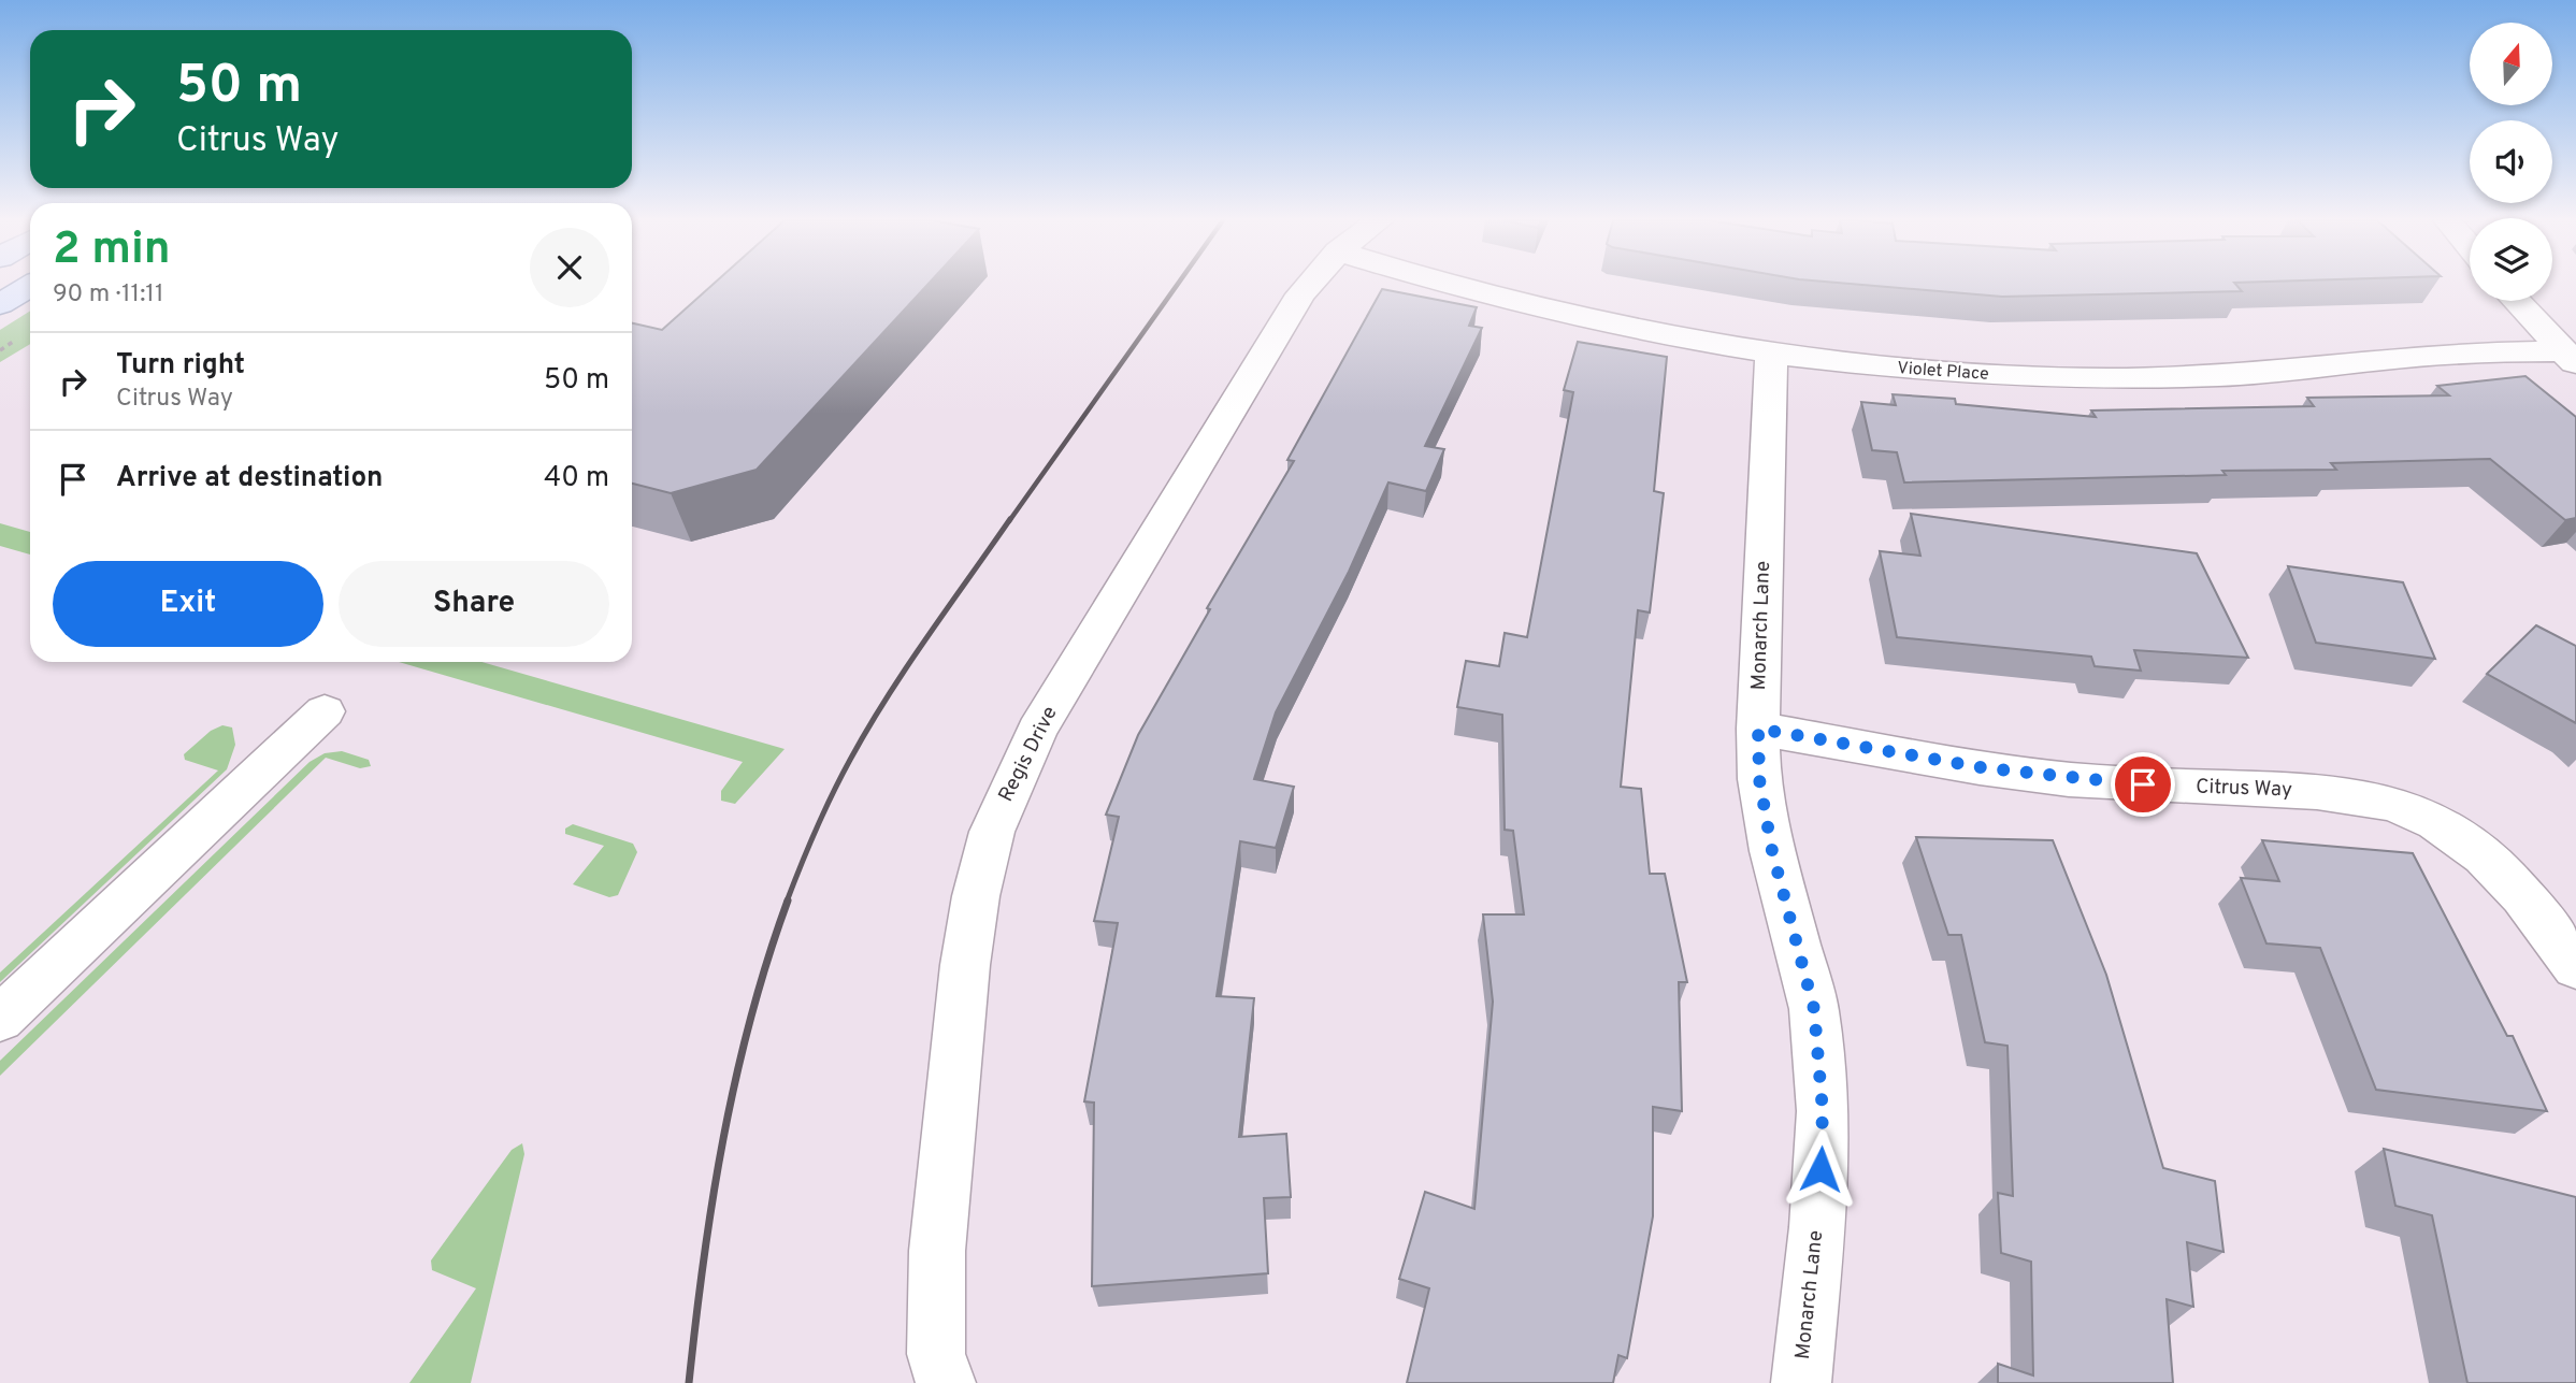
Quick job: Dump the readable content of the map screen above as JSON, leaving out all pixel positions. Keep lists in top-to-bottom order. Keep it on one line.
{"streets":{"street":["Violet Place","Monarch Lane","Regis Drive","Citrus Way"]},"crossings":[["Violet Place","Monarch Lane"],["Monarch Lane","Citrus Way"]],"north":"top","page":{"turn":["50 m","Citrus Way"],"heading":["2 min","90 m · 11:11"],"list":[{"name":"Turn right","note":"Citrus Way","value":"50 m"},{"name":"Arrive at destination","value":"40 m"}],"buttons":["Exit","Share"]}}
